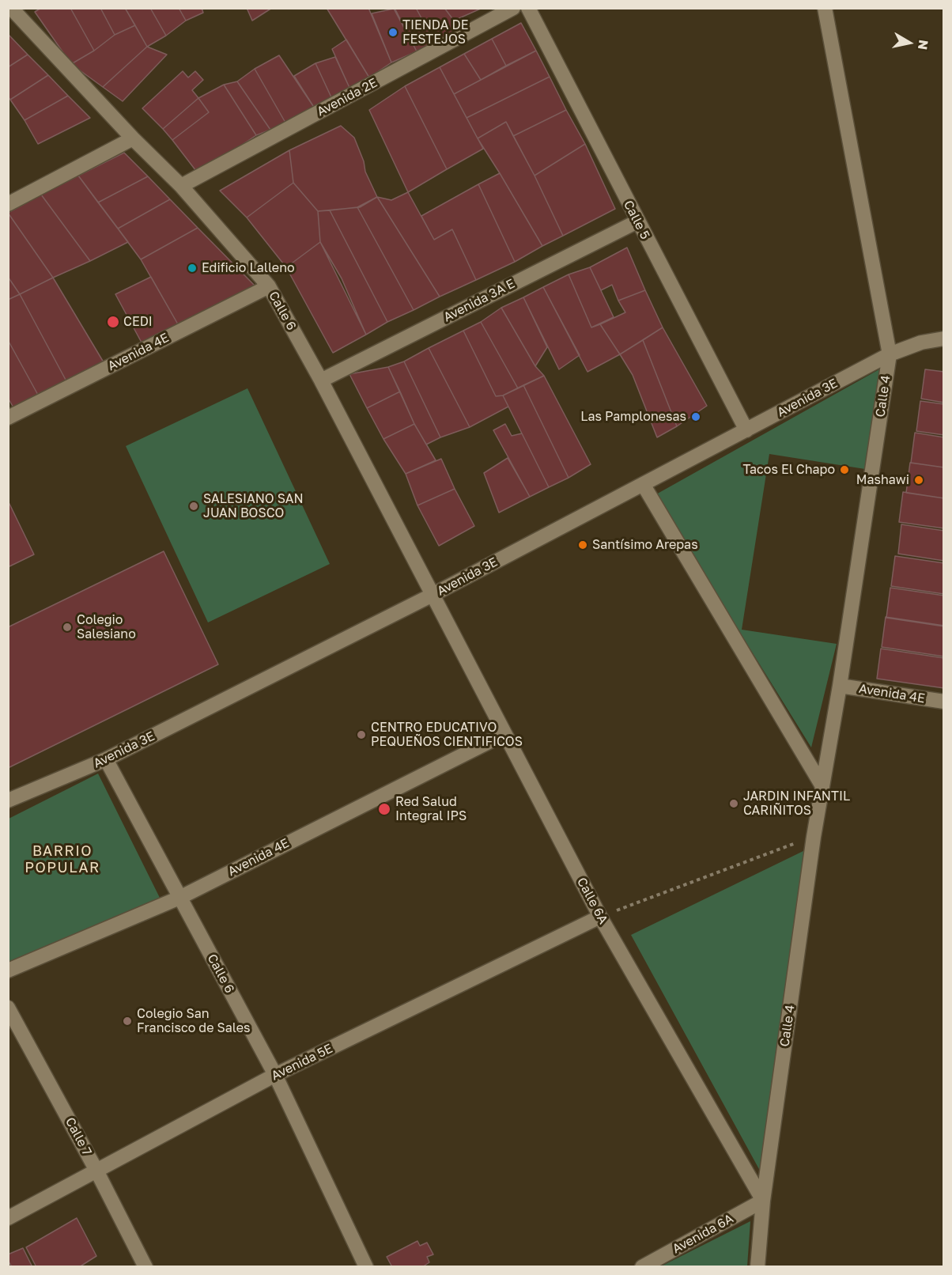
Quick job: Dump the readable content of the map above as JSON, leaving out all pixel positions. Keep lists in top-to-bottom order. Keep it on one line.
{"streets":{"street":["Avenida 2E","Calle 5","Avenida 3A E","Calle 6","Avenida 4E","Calle 4","Avenida 3E","Calle 6A","Avenida 5E","Calle 7","Avenida 6A"]},"crossings":[["Avenida 2E","Calle 6"],["Calle 5","Avenida 3A E"],["Calle 5","Avenida 3E"],["Avenida 3A E","Calle 6"],["Calle 6","Avenida 4E"],["Calle 6","Avenida 3E"],["Calle 6","Calle 6A"],["Calle 6","Avenida 5E"],["Avenida 4E","Calle 4"],["Avenida 4E","Calle 6A"],["Calle 4","Avenida 3E"],["Calle 4","Calle 6A"],["Calle 4","Avenida 6A"],["Avenida 3E","Calle 6A"],["Calle 6A","Avenida 5E"],["Calle 6A","Avenida 6A"],["Avenida 5E","Calle 7"]],"districts":["BARRIO POPULAR"],"places":["TIENDA DE FESTEJOS","Edificio Lalleno","CEDI","Las Pamplonesas","Tacos El Chapo","Mashawi","SALESIANO SAN JUAN BOSCO","Santísimo Arepas","Colegio Salesiano","CENTRO EDUCATIVO PEQUEÑOS CIENTIFICOS","JARDIN INFANTIL CARIÑITOS","Red Salud Integral IPS","Colegio San Francisco de Sales"],"north":"right"}
